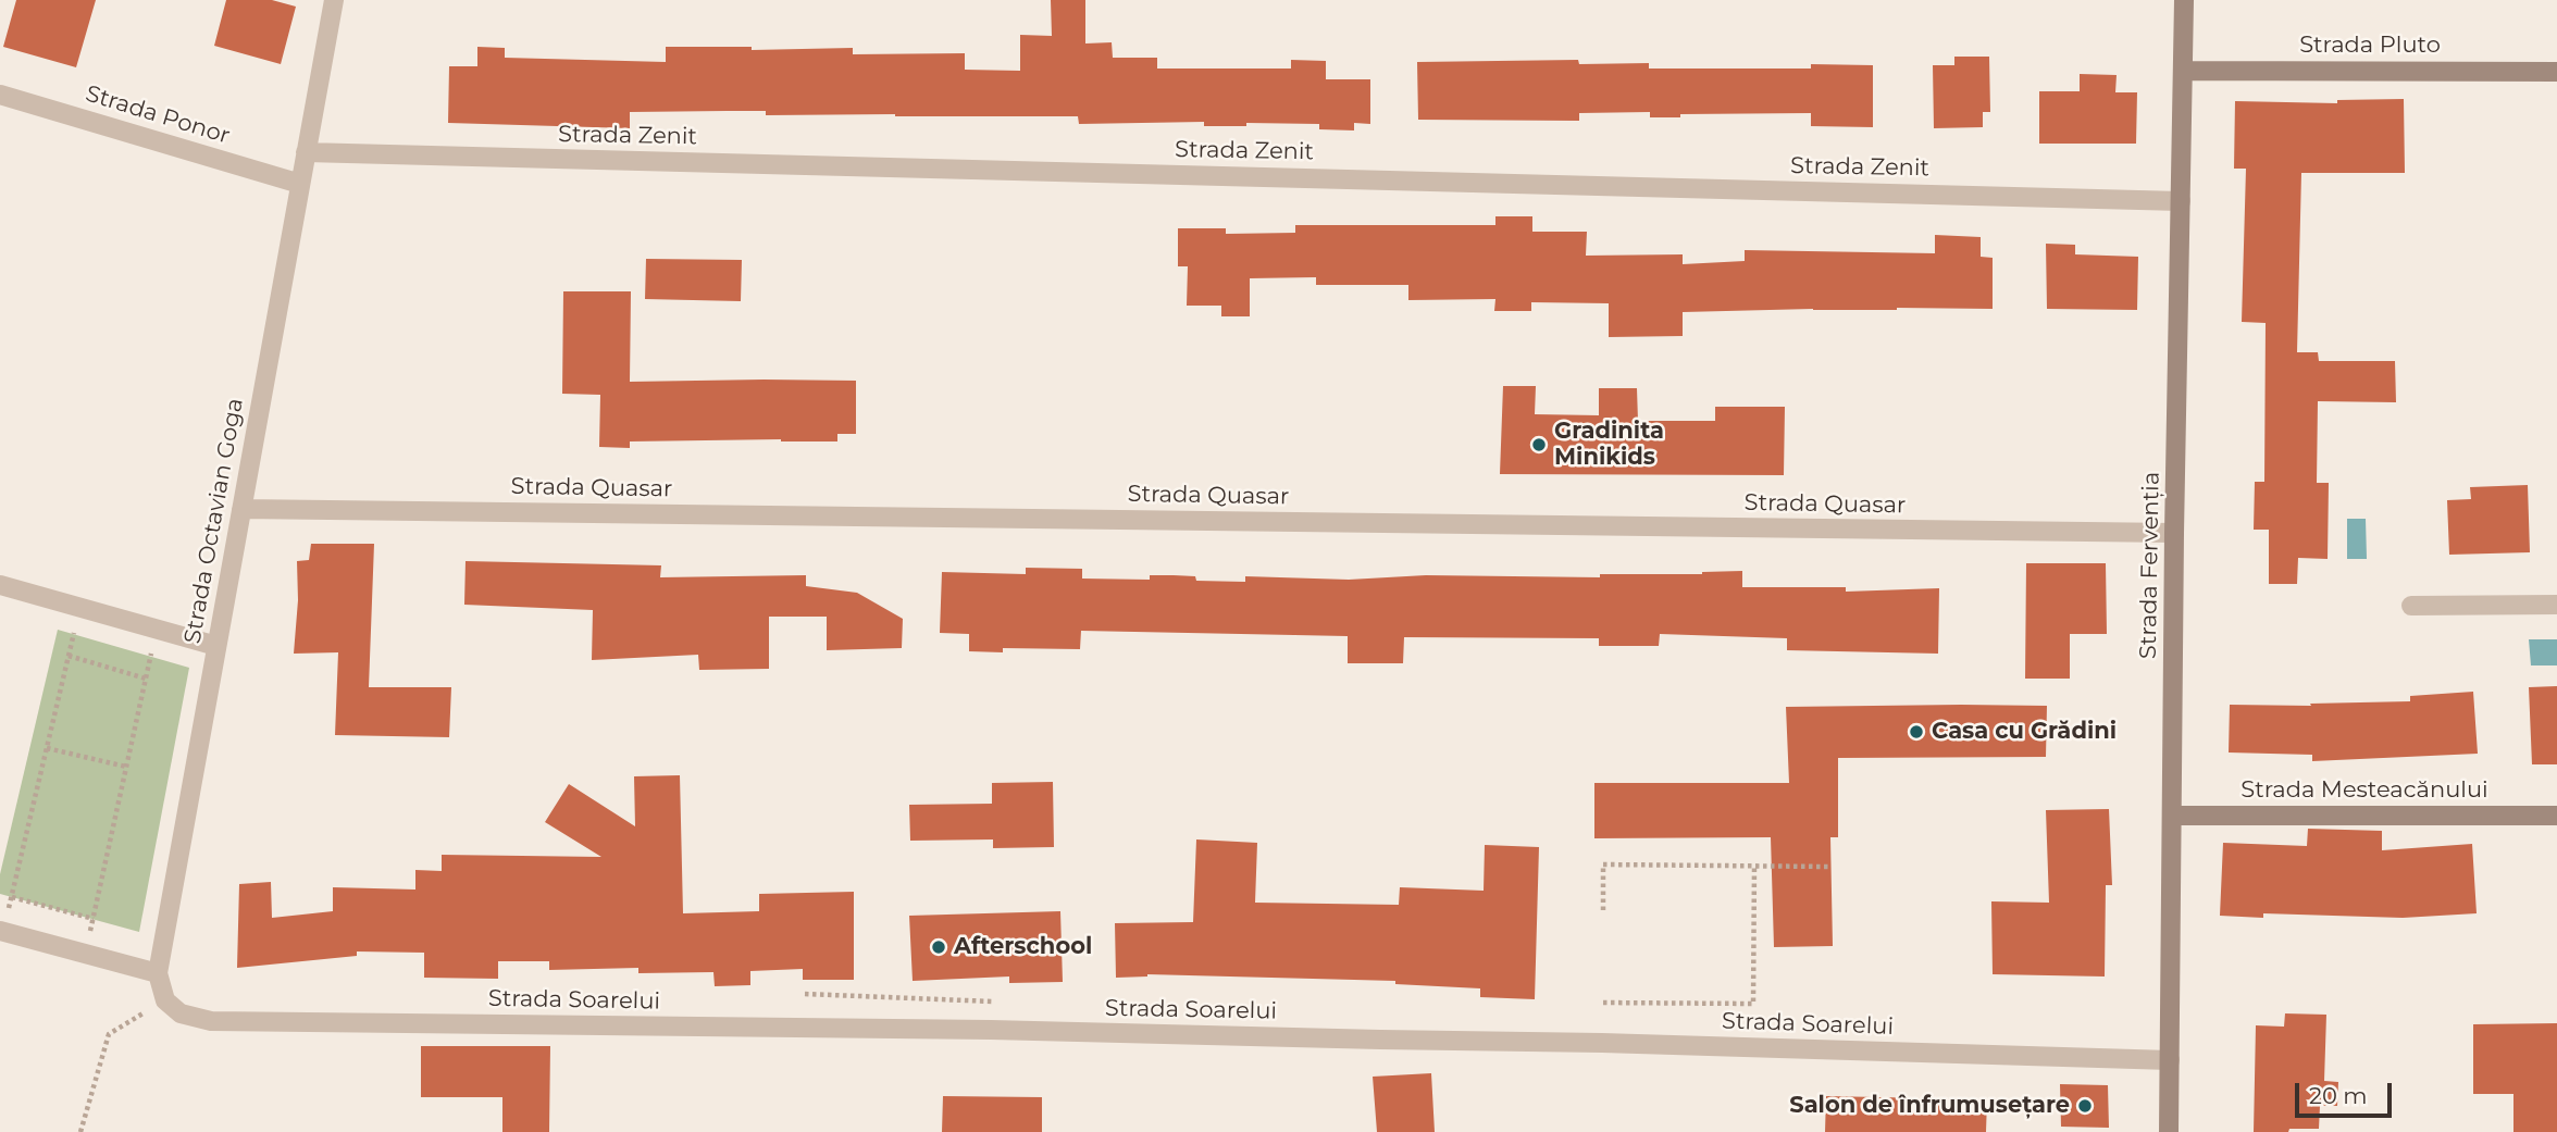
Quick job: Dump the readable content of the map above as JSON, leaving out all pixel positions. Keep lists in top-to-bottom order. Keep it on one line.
{"streets":{"street":["Strada Pluto","Strada Ponor","Strada Zenit","Strada Quasar","Strada Octavian Goga","Strada Fervenția","Strada Mesteacănului","Strada Soarelui"]},"crossings":[["Strada Pluto","Strada Fervenția"],["Strada Ponor","Strada Octavian Goga"],["Strada Zenit","Strada Octavian Goga"],["Strada Zenit","Strada Fervenția"],["Strada Quasar","Strada Octavian Goga"],["Strada Quasar","Strada Fervenția"],["Strada Octavian Goga","Strada Soarelui"],["Strada Fervenția","Strada Mesteacănului"],["Strada Fervenția","Strada Soarelui"]],"places":["Gradinita Minikids","Casa cu Grădini","Afterschool","Salon de înfrumusețare"],"scale_bar":"20 m"}
